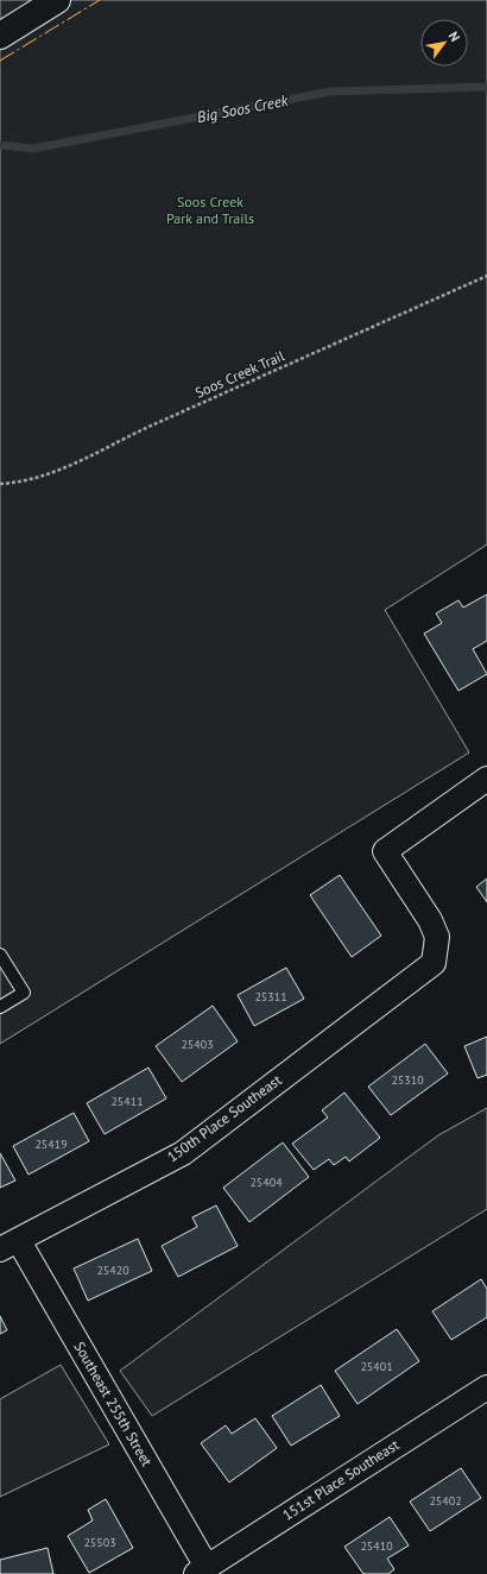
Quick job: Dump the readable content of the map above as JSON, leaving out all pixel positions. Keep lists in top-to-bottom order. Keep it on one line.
{"streets":{"street":["150th Place Southeast","Southeast 255th Street","151st Place Southeast"],"path":["Soos Creek Trail"]},"crossings":[["150th Place Southeast","Southeast 255th Street"],["Southeast 255th Street","151st Place Southeast"]],"water":["Big Soos Creek"],"parks":["Soos Creek Park and Trails"],"house_numbers":["25311","25403","25310","25411","25419","25404","25420","25401","25402","25503","25410"],"north":"top right"}
